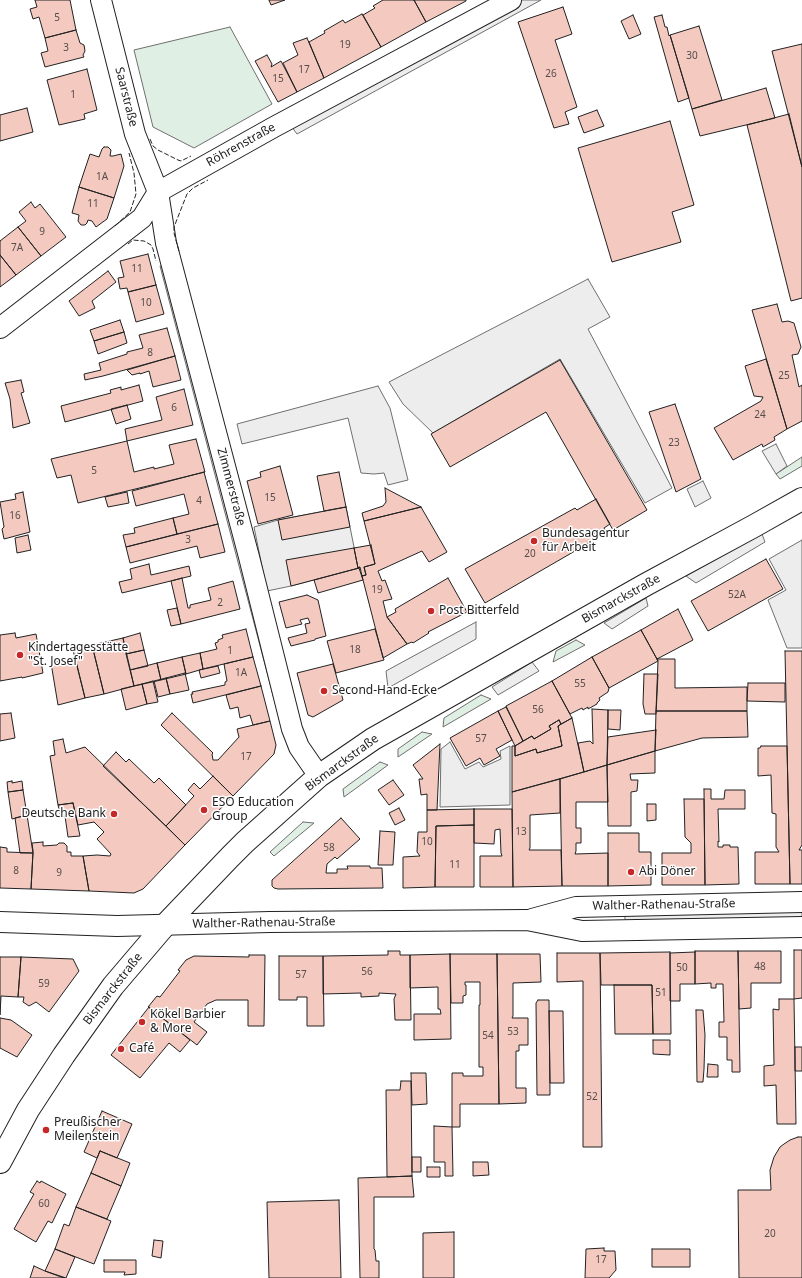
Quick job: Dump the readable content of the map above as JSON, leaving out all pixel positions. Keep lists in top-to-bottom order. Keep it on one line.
{"streets":{"main road":["Bismarckstraße"],"street":["Saarstraße","Röhrenstraße","Zimmerstraße","Walther-Rathenau-Straße"]},"crossings":[["Saarstraße","Röhrenstraße"],["Saarstraße","Zimmerstraße"],["Röhrenstraße","Zimmerstraße"],["Zimmerstraße","Bismarckstraße"],["Bismarckstraße","Walther-Rathenau-Straße"]],"places":["Bundesagentur für Arbeit","Post Bitterfeld","Kindertagesstätte \"St. Josef\"","Second-Hand-Ecke","ESO Education Group","Deutsche Bank","Abi Döner","Kökel Barbier & More","Café","Preußischer Meilenstein"],"house_numbers":["5","19","3","30","17","26","15","1","1A","11","9","7A","11","10","8","25","6","24","23","5","15","4","16","3","20","19","52A","2","18","1","1A","55","56","57","17","13","10","58","11","8","9","48","50","56","57","59","51","53","54","52","60","20","17"]}
